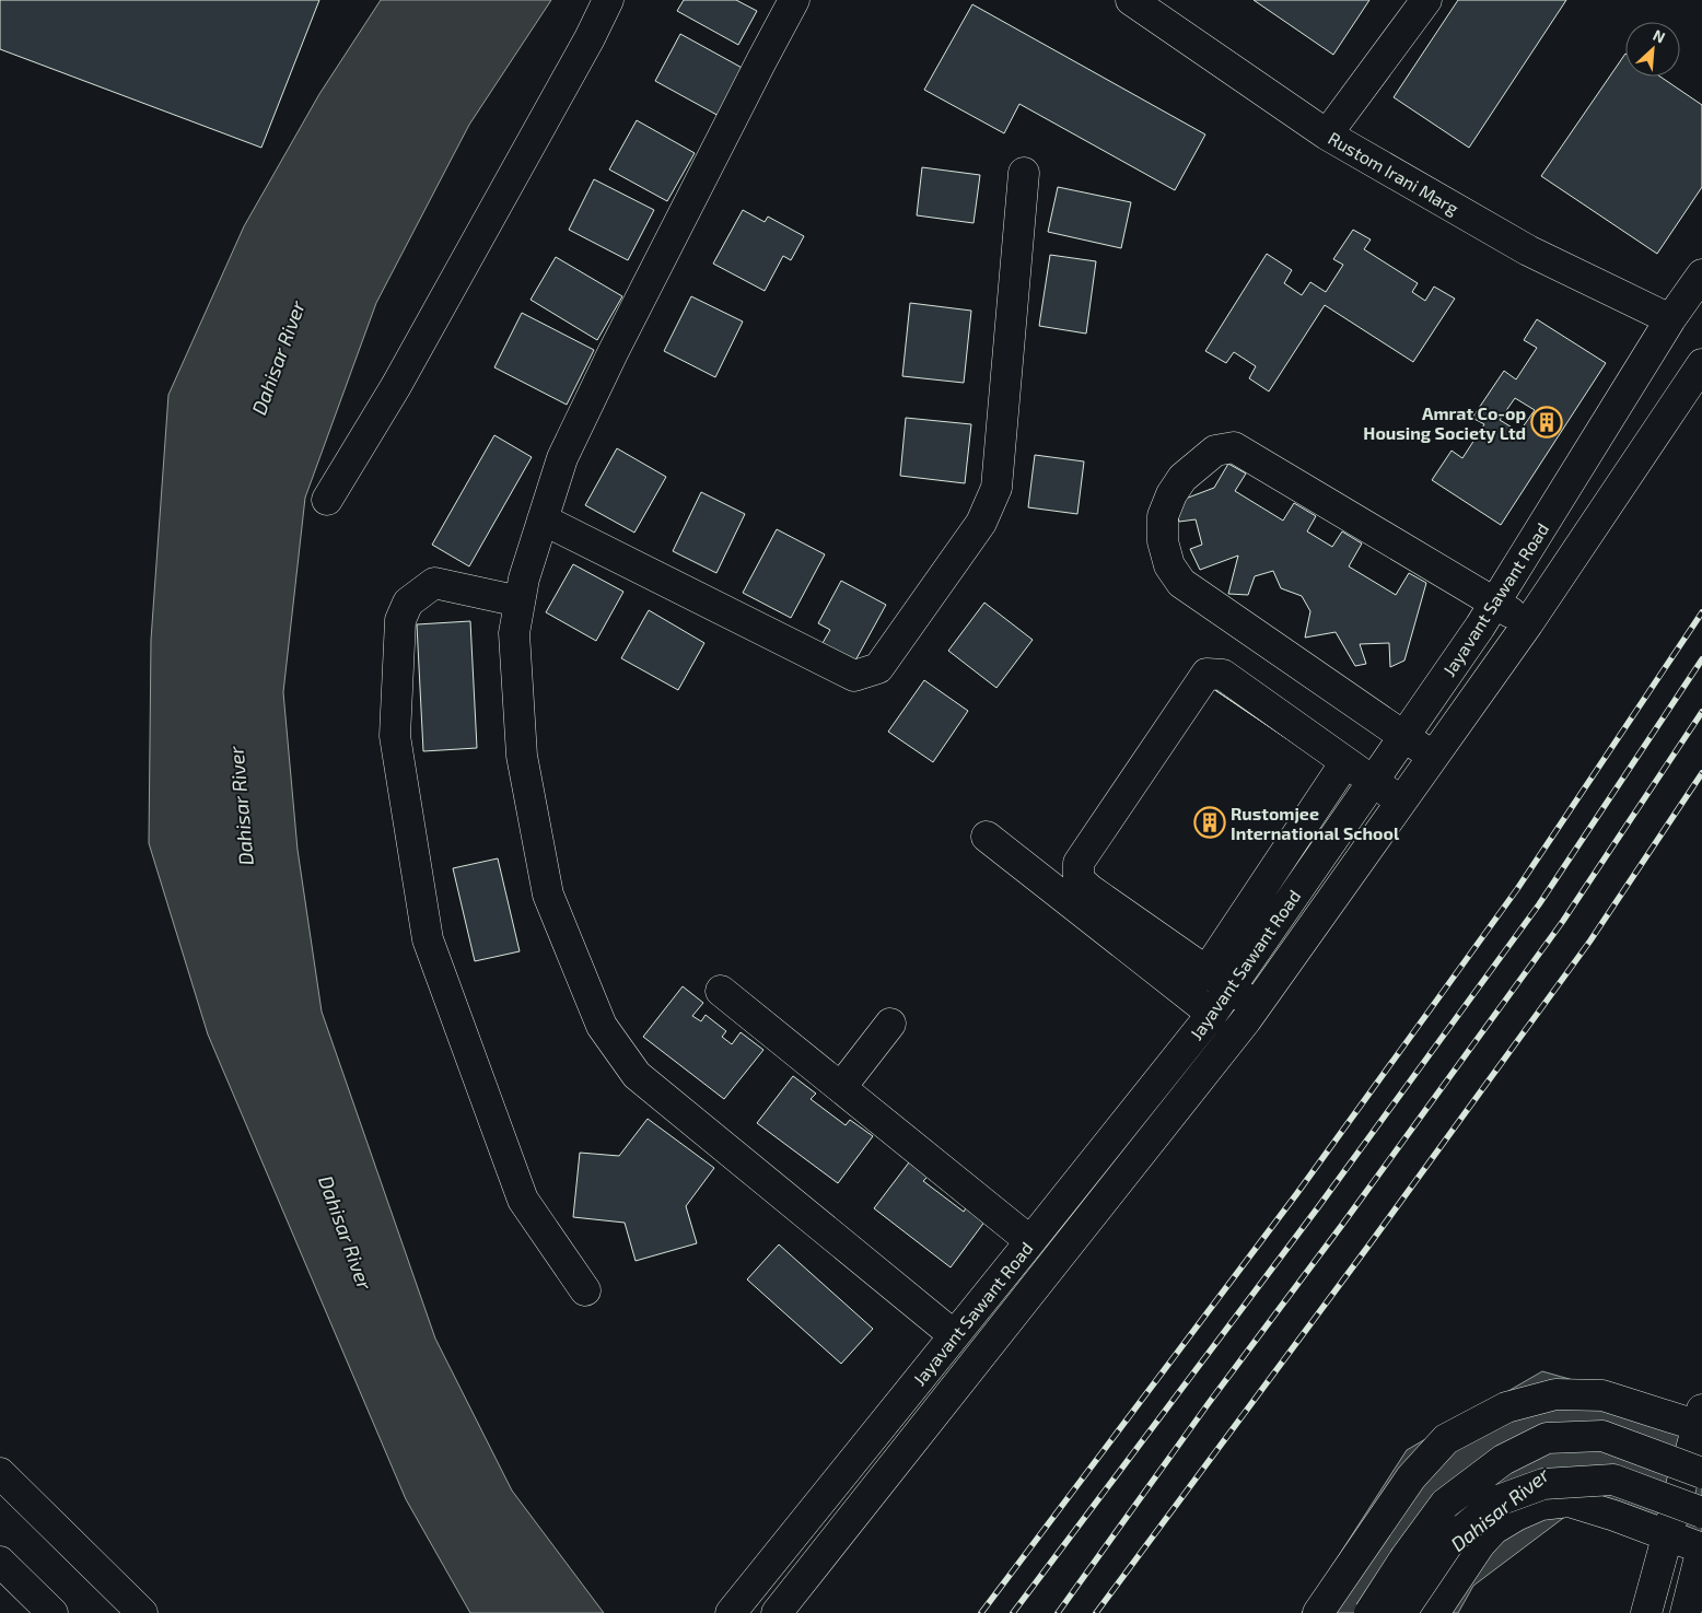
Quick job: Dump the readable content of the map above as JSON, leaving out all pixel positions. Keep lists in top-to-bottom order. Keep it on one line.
{"streets":{"street":["Rustom Irani Marg","Jayavant Sawant Road"]},"crossings":[["Rustom Irani Marg","Jayavant Sawant Road"]],"water":["Dahisar River"],"places":{"building":["Amrat Co-op Housing Society Ltd","Rustomjee International School"]},"north":"top right"}
